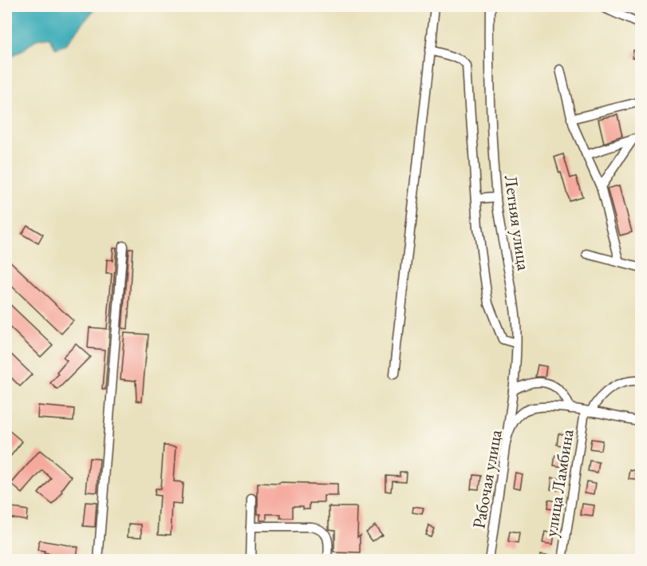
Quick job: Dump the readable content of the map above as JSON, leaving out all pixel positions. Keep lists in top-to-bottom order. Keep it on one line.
{"streets":{"street":["Летняя улица","Рабочая улица","улица Ламбина"]},"crossings":[["Летняя улица","Рабочая улица"],["Рабочая улица","улица Ламбина"]]}
